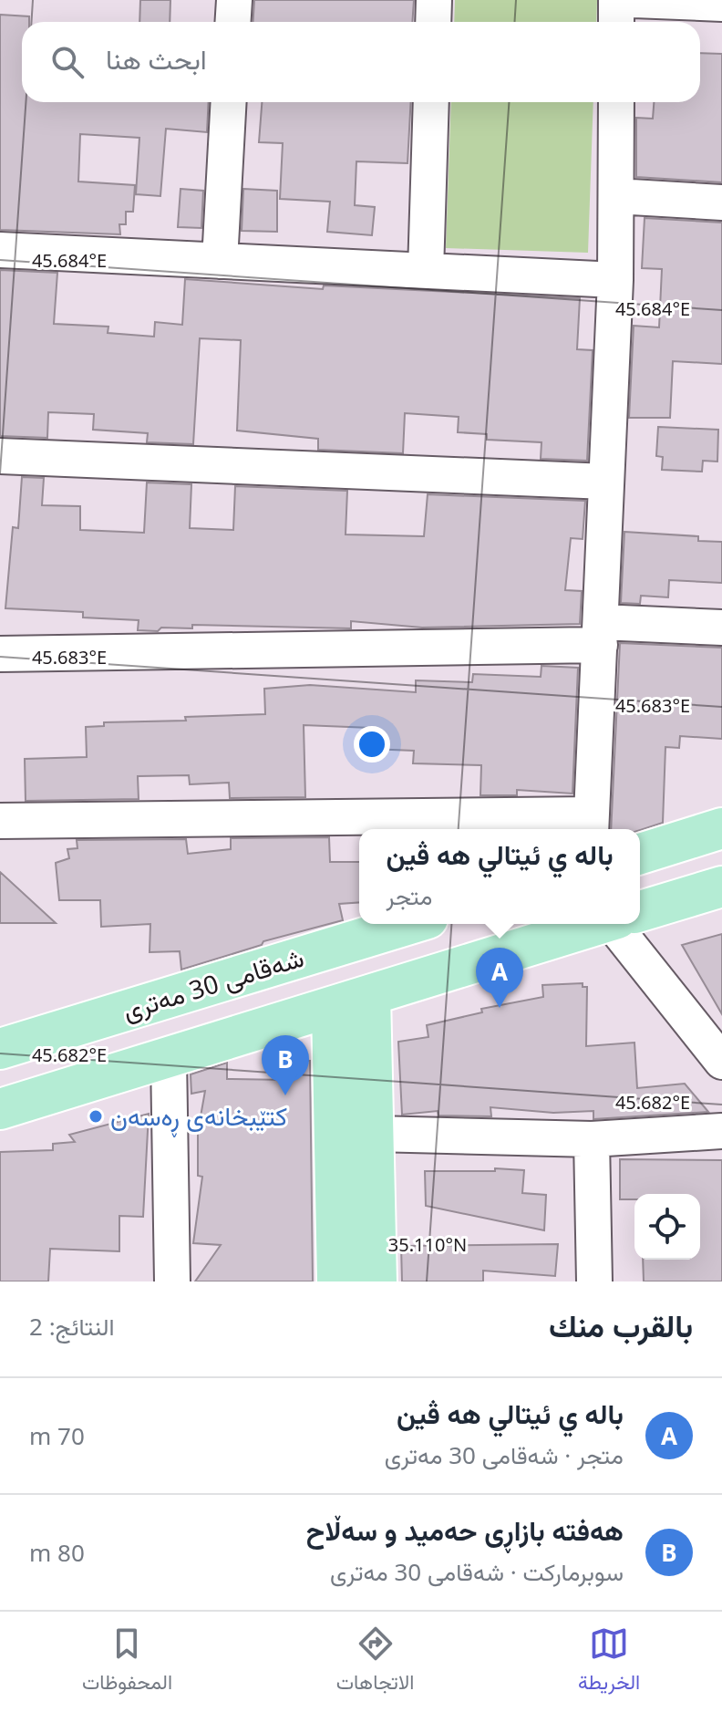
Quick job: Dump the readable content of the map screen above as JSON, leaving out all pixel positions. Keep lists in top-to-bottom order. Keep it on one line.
{"streets":{"main road":["شەقامی 30 مەتری"]},"places":["کتێبخانەی ڕەسەن"],"page":{"search":"ابحث هنا","popup":["باله ي ئيتالي هه ڤين","متجر"],"pins":["A","B"],"heading":["بالقرب منك","النتائج: 2"],"list":[{"mark":"A","name":"باله ي ئيتالي هه ڤين","note":"متجر · شەقامی 30 مەتری","value":"70 m"},{"mark":"B","name":"هەفتە بازاڕی حەمید و سەڵاح","note":"سوبرماركت · شەقامی 30 مەتری","value":"80 m"}],"nav":["الخريطة","الاتجاهات","المحفوظات"]},"coordinates":["45.684°E","45.683°E","45.682°E","35.110°N"]}
